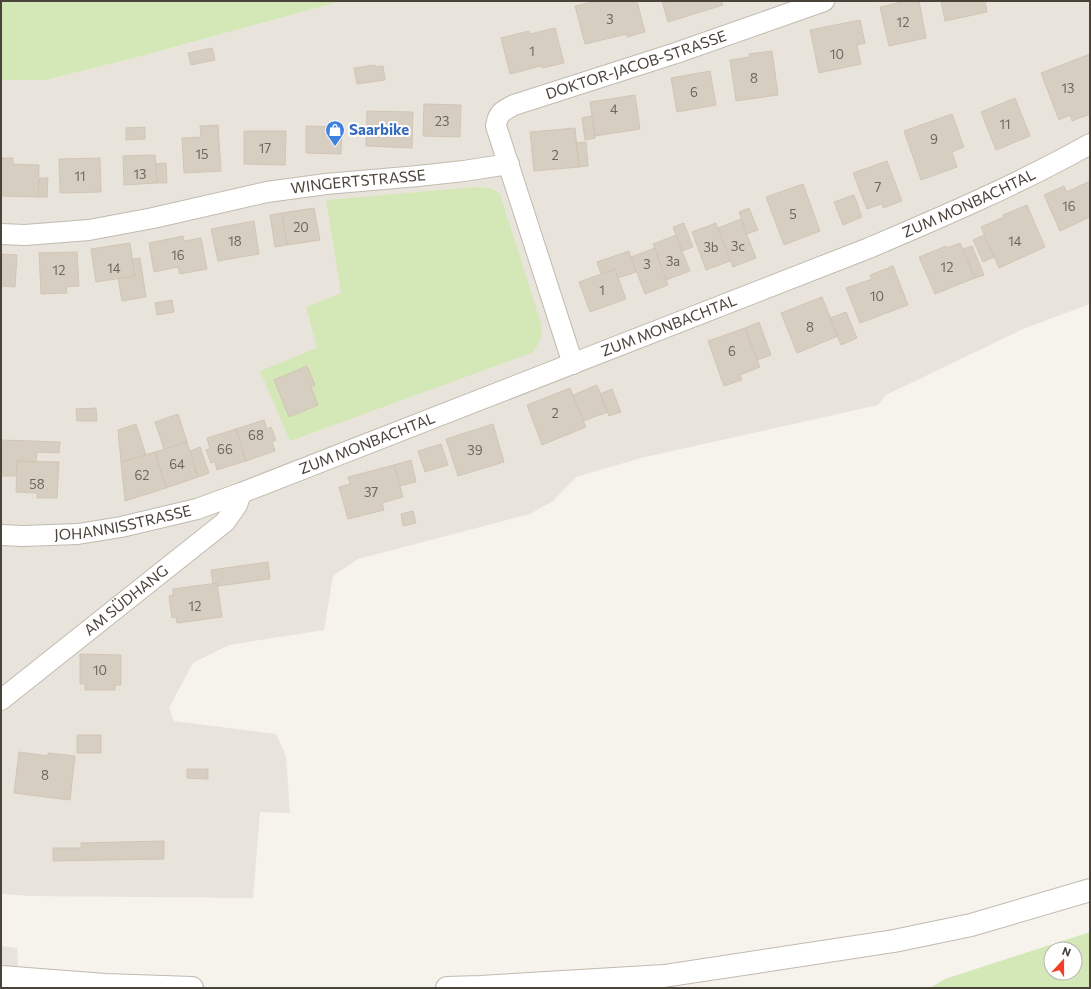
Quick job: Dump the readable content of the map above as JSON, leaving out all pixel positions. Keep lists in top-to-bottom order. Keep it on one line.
{"streets":{"street":["DOKTOR-JACOB-STRASSE","WINGERTSTRASSE","ZUM MONBACHTAL","JOHANNISSTRASSE","AM SÜDHANG"]},"crossings":[["DOKTOR-JACOB-STRASSE","WINGERTSTRASSE"],["ZUM MONBACHTAL","JOHANNISSTRASSE"],["ZUM MONBACHTAL","AM SÜDHANG"],["JOHANNISSTRASSE","AM SÜDHANG"]],"places":{"shop":["Saarbike"]},"house_numbers":["3","12","1","10","8","13","6","4","23","11","9","17","15","2","13","11","7","16","5","20","18","14","3c","3b","16","3a","3","12","14","12","1","10","8","6","2","68","66","39","64","62","58","37","12","10","8"],"north":"top"}
